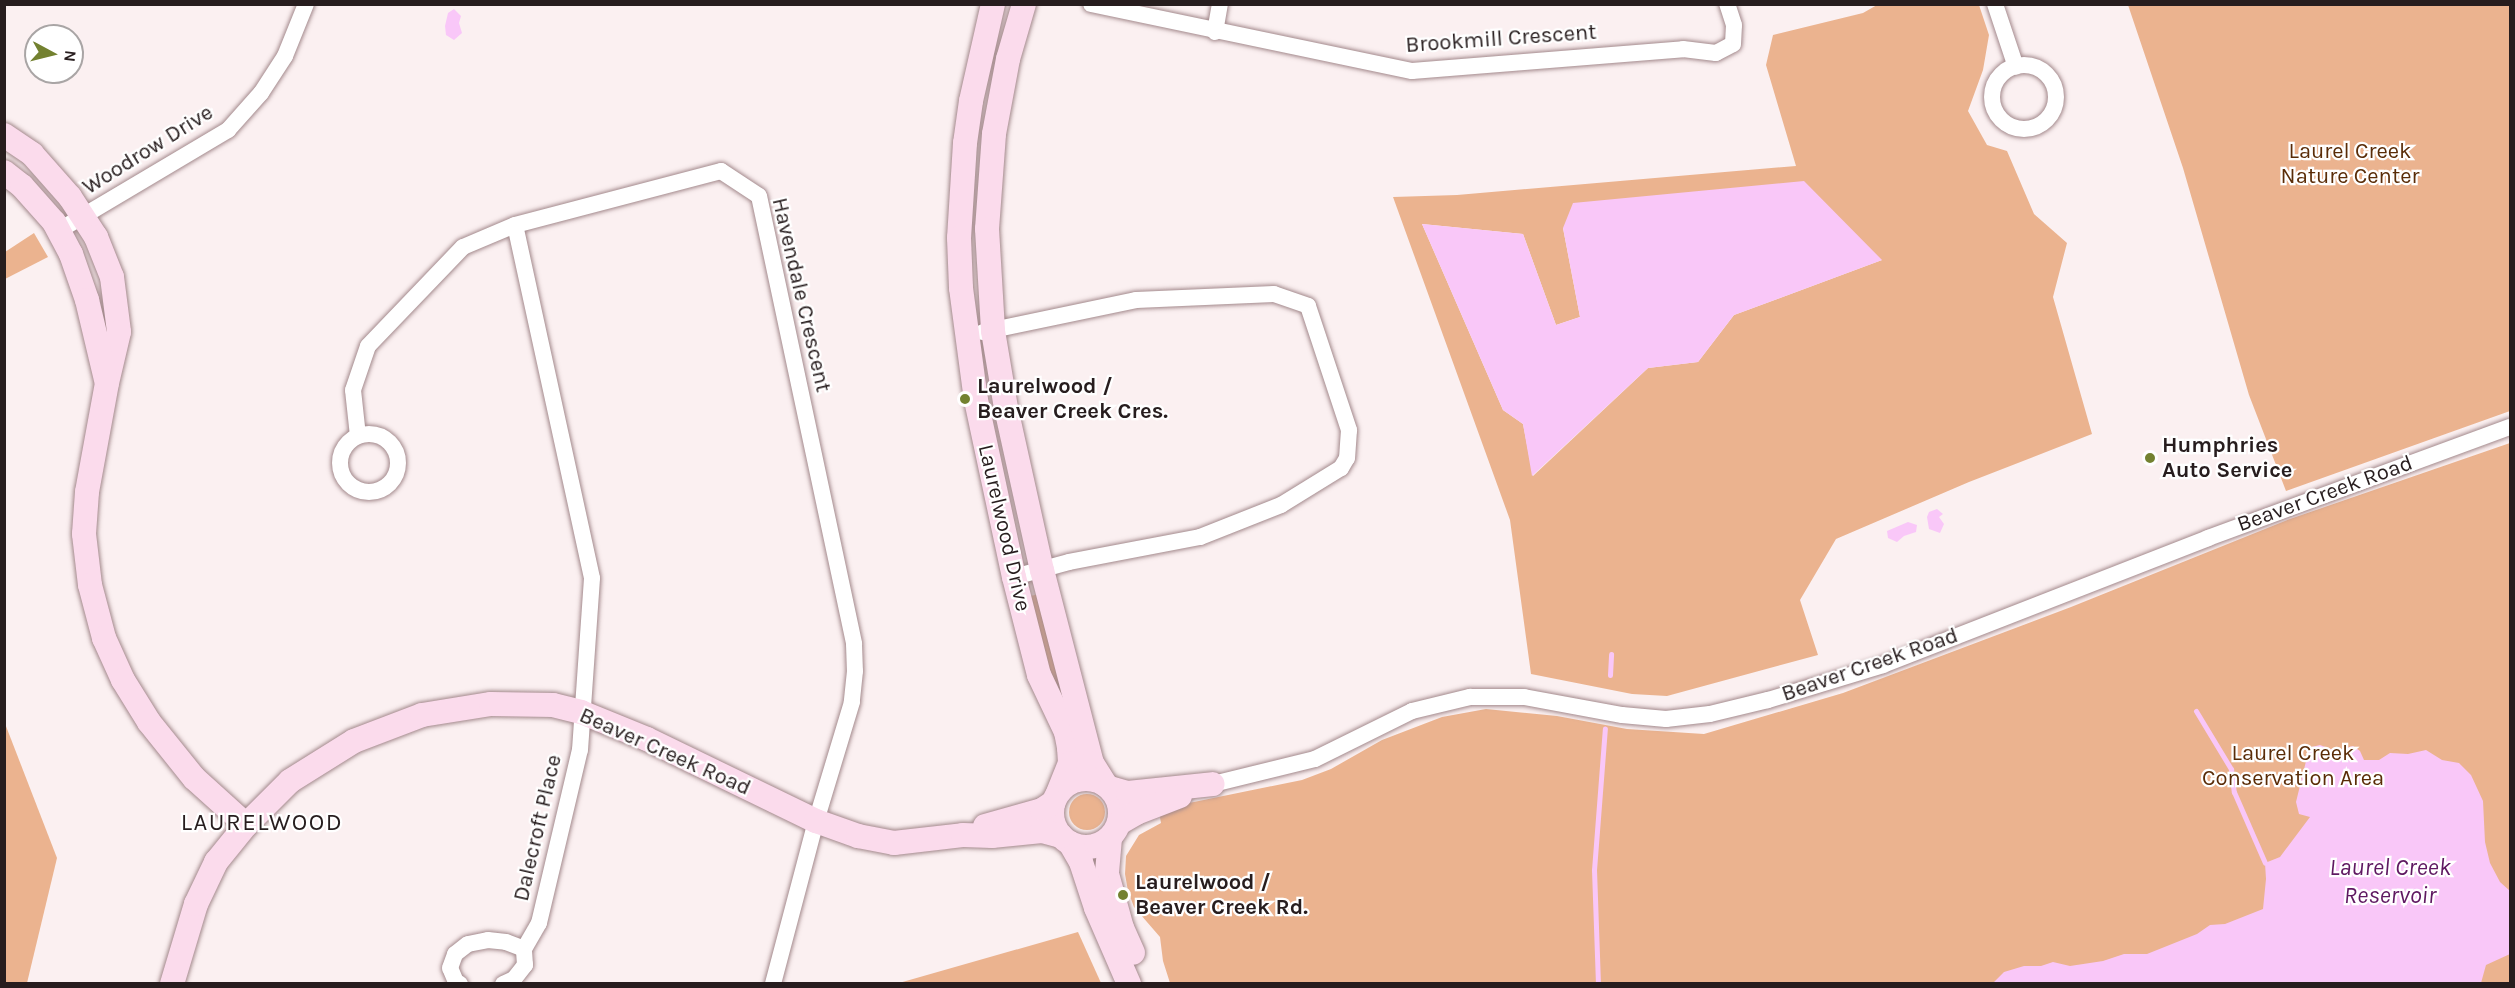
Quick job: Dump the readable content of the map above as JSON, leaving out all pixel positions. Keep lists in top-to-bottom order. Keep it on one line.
{"streets":{"street":["Brookmill Crescent","Woodrow Drive","Havendale Crescent","Beaver Creek Road","Laurelwood Drive","Dalecroft Place"]},"crossings":[["Havendale Crescent","Beaver Creek Road"],["Beaver Creek Road","Laurelwood Drive"],["Beaver Creek Road","Dalecroft Place"]],"districts":["LAURELWOOD"],"water":["Laurel Creek Reservoir"],"parks":["Laurel Creek Nature Center","Laurel Creek Conservation Area"],"places":["Laurelwood / Beaver Creek Cres.","Humphries Auto Service","Laurelwood / Beaver Creek Rd."],"north":"right"}
